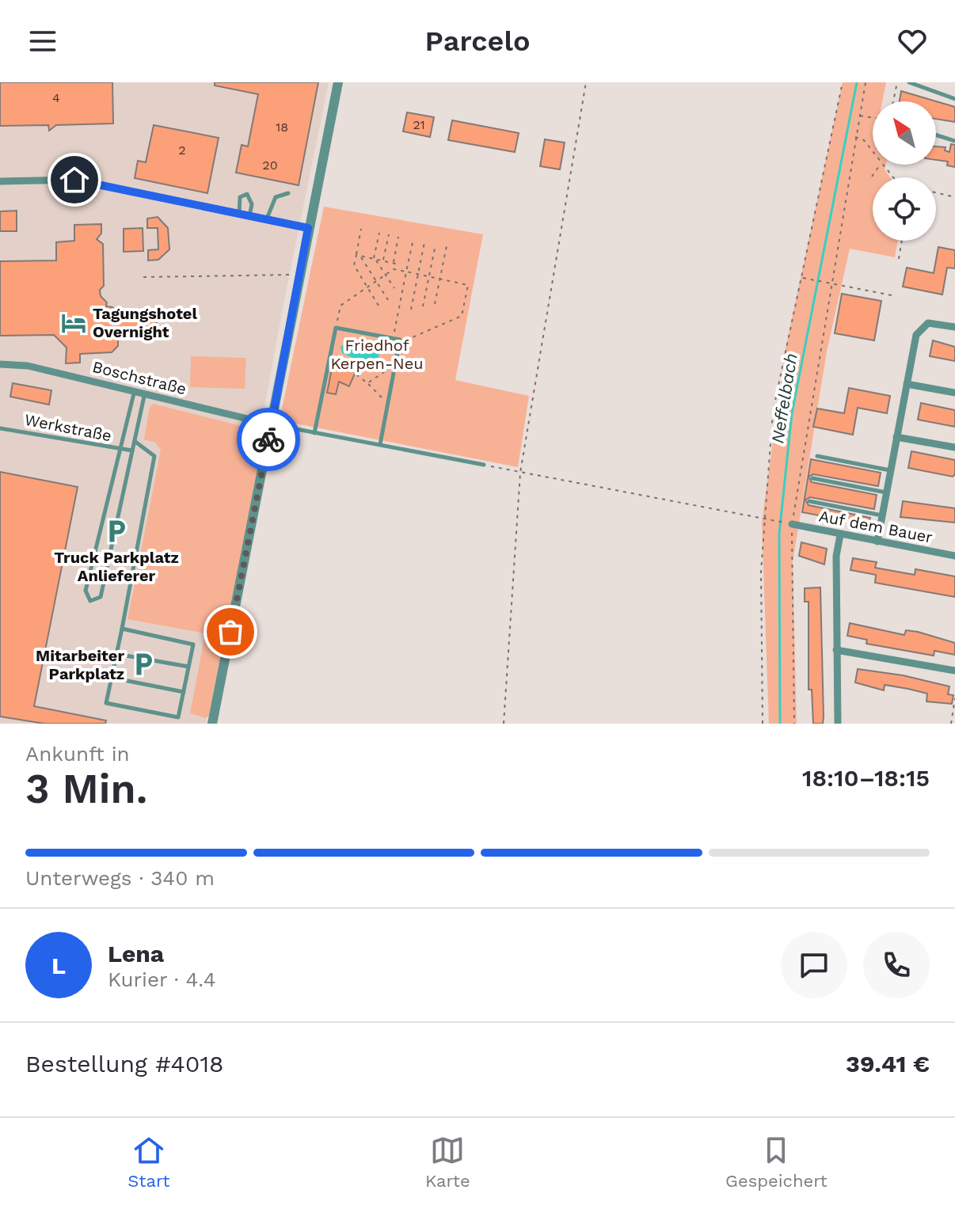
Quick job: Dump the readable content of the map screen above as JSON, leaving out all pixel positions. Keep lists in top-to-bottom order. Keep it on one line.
{"streets":{"street":["Boschstraße","Auf dem Bauer"],"lane":["Werkstraße"]},"water":["Neffelbach"],"parks":["Friedhof Kerpen-Neu"],"places":{"hotel":["Tagungshotel Overnight"],"parking":["Truck Parkplatz Anlieferer","Mitarbeiter Parkplatz"]},"house_numbers":["4","21","18","2","20"],"north":"top left","page":{"header":"Parcelo","heading":["3 Min.","Ankunft in","18:10–18:15"],"panel":["Lena","Kurier · 4.4","Bestellung #4018","39.41 €"],"bar":"Unterwegs · 340 m","round":"L","tabs":["Start","Karte","Gespeichert"]}}
